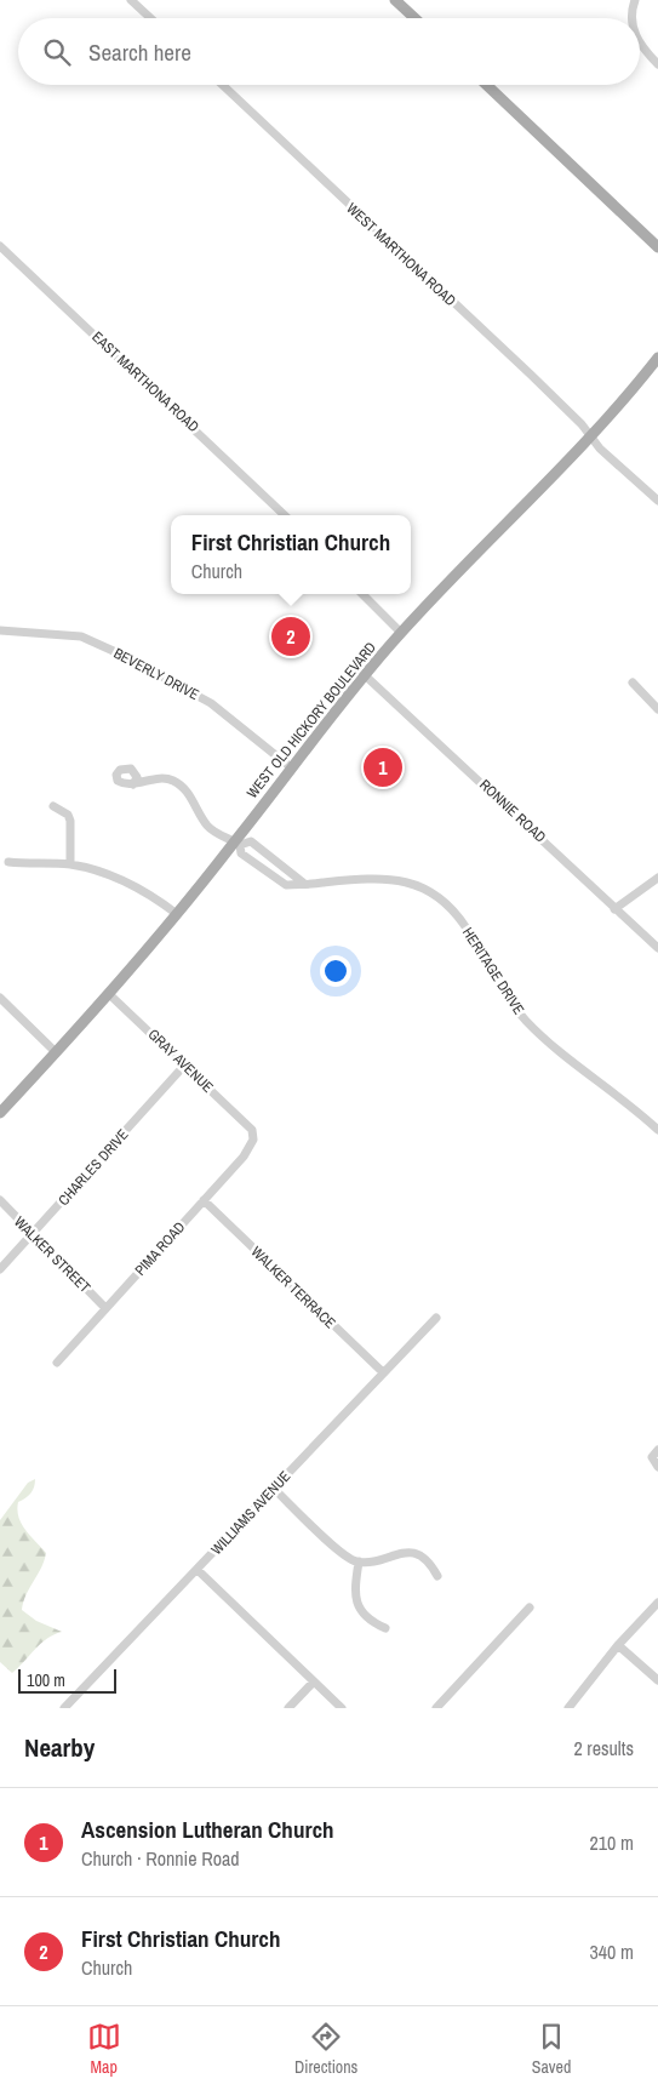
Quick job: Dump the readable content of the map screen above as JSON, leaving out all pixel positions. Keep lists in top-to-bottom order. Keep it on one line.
{"streets":{"main road":["WEST OLD HICKORY BOULEVARD"],"street":["WEST MARTHONA ROAD","EAST MARTHONA ROAD","BEVERLY DRIVE","RONNIE ROAD","HERITAGE DRIVE","GRAY AVENUE","CHARLES DRIVE","PIMA ROAD","WALKER STREET","WALKER TERRACE","WILLIAMS AVENUE"]},"crossings":[["WEST MARTHONA ROAD","WEST OLD HICKORY BOULEVARD"],["BEVERLY DRIVE","WEST OLD HICKORY BOULEVARD"],["WEST OLD HICKORY BOULEVARD","RONNIE ROAD"],["WEST OLD HICKORY BOULEVARD","HERITAGE DRIVE"],["WEST OLD HICKORY BOULEVARD","GRAY AVENUE"],["GRAY AVENUE","CHARLES DRIVE"],["GRAY AVENUE","PIMA ROAD"],["CHARLES DRIVE","WALKER STREET"],["PIMA ROAD","WALKER STREET"],["PIMA ROAD","WALKER TERRACE"],["WALKER TERRACE","WILLIAMS AVENUE"]],"scale_bar":"100 m","page":{"search":"Search here","popup":["First Christian Church","Church"],"pins":["2","1"],"scale":"100 m","heading":["Nearby","2 results"],"list":[{"mark":"1","name":"Ascension Lutheran Church","note":"Church · Ronnie Road","value":"210 m"},{"mark":"2","name":"First Christian Church","note":"Church","value":"340 m"}],"nav":["Map","Directions","Saved"]}}
